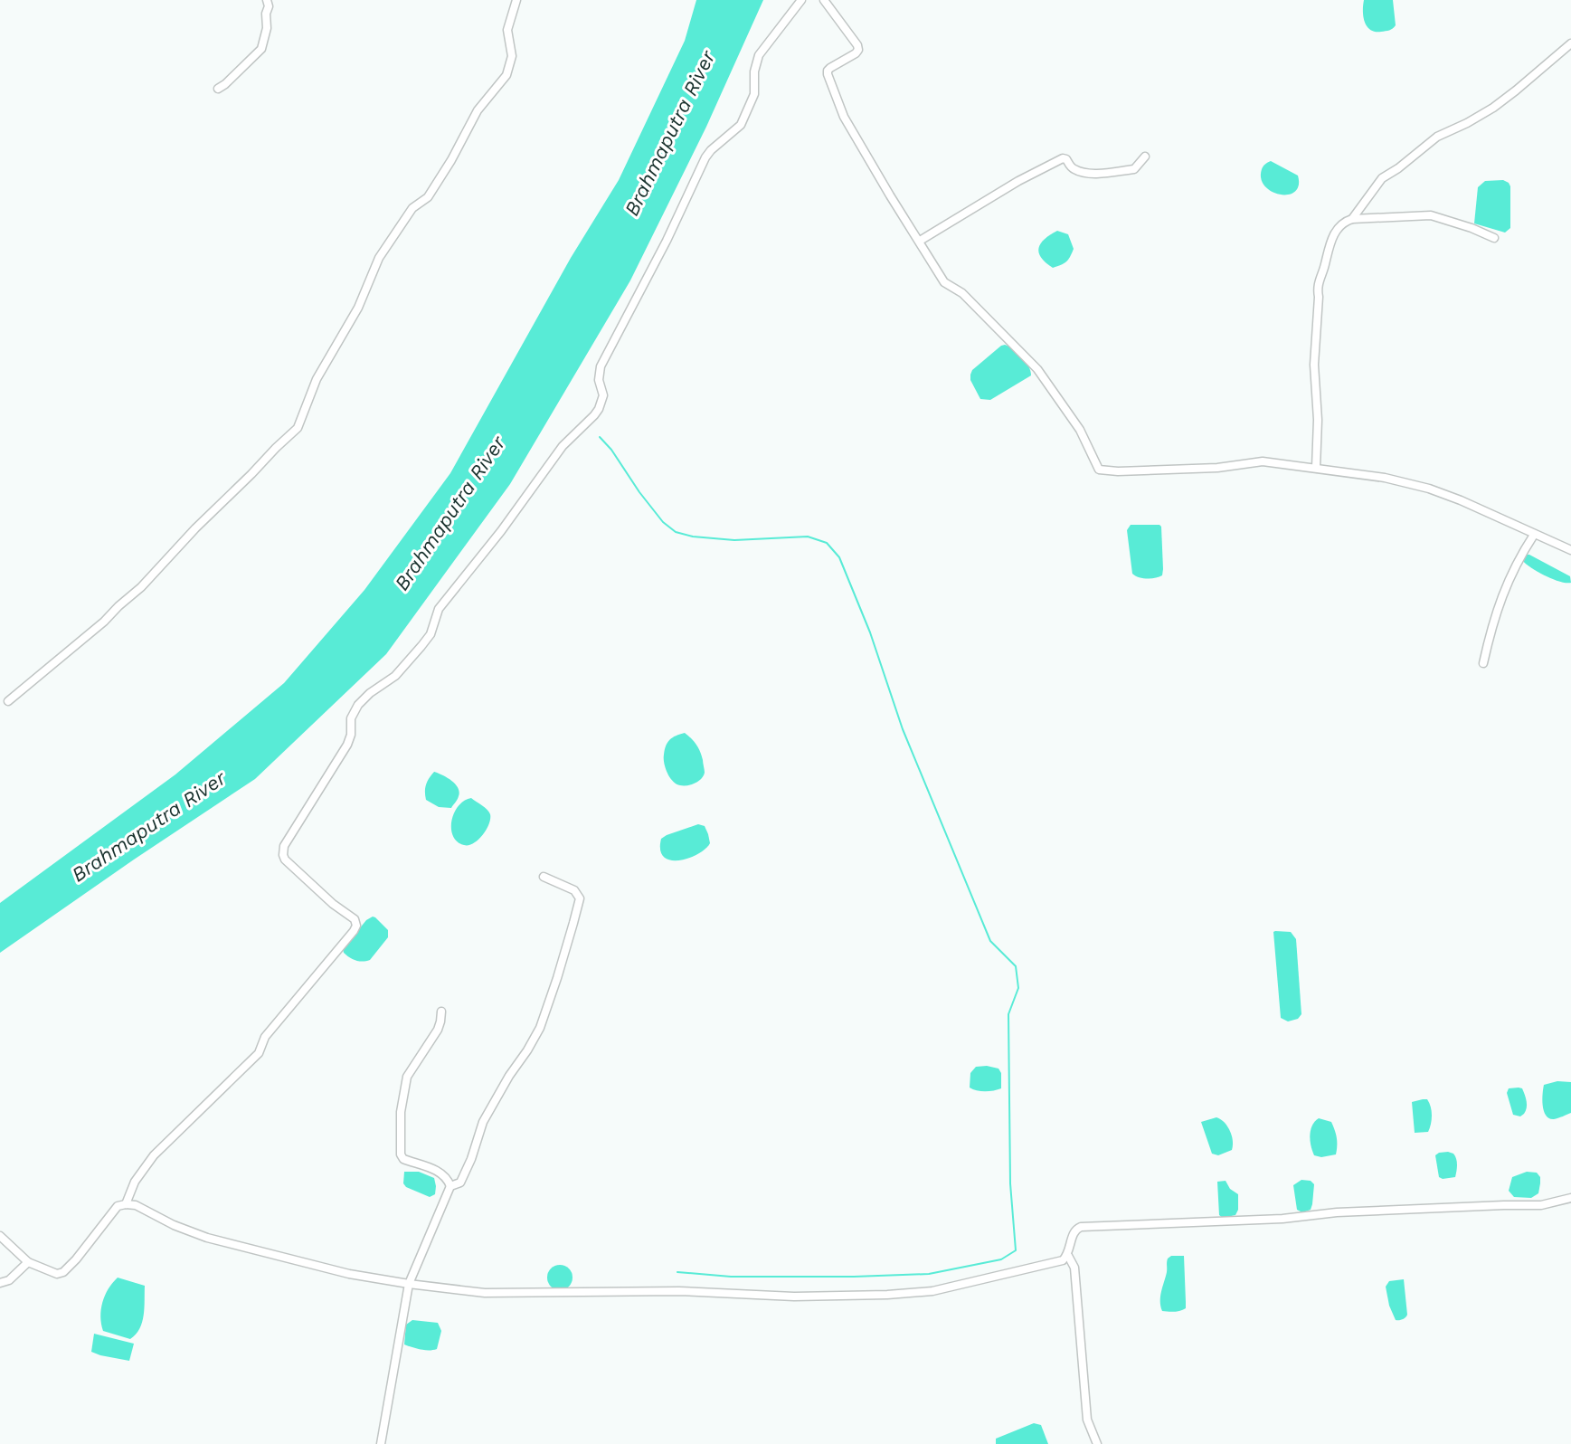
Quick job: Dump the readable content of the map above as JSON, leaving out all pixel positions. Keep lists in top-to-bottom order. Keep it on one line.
{"water":["Brahmaputra River"]}
